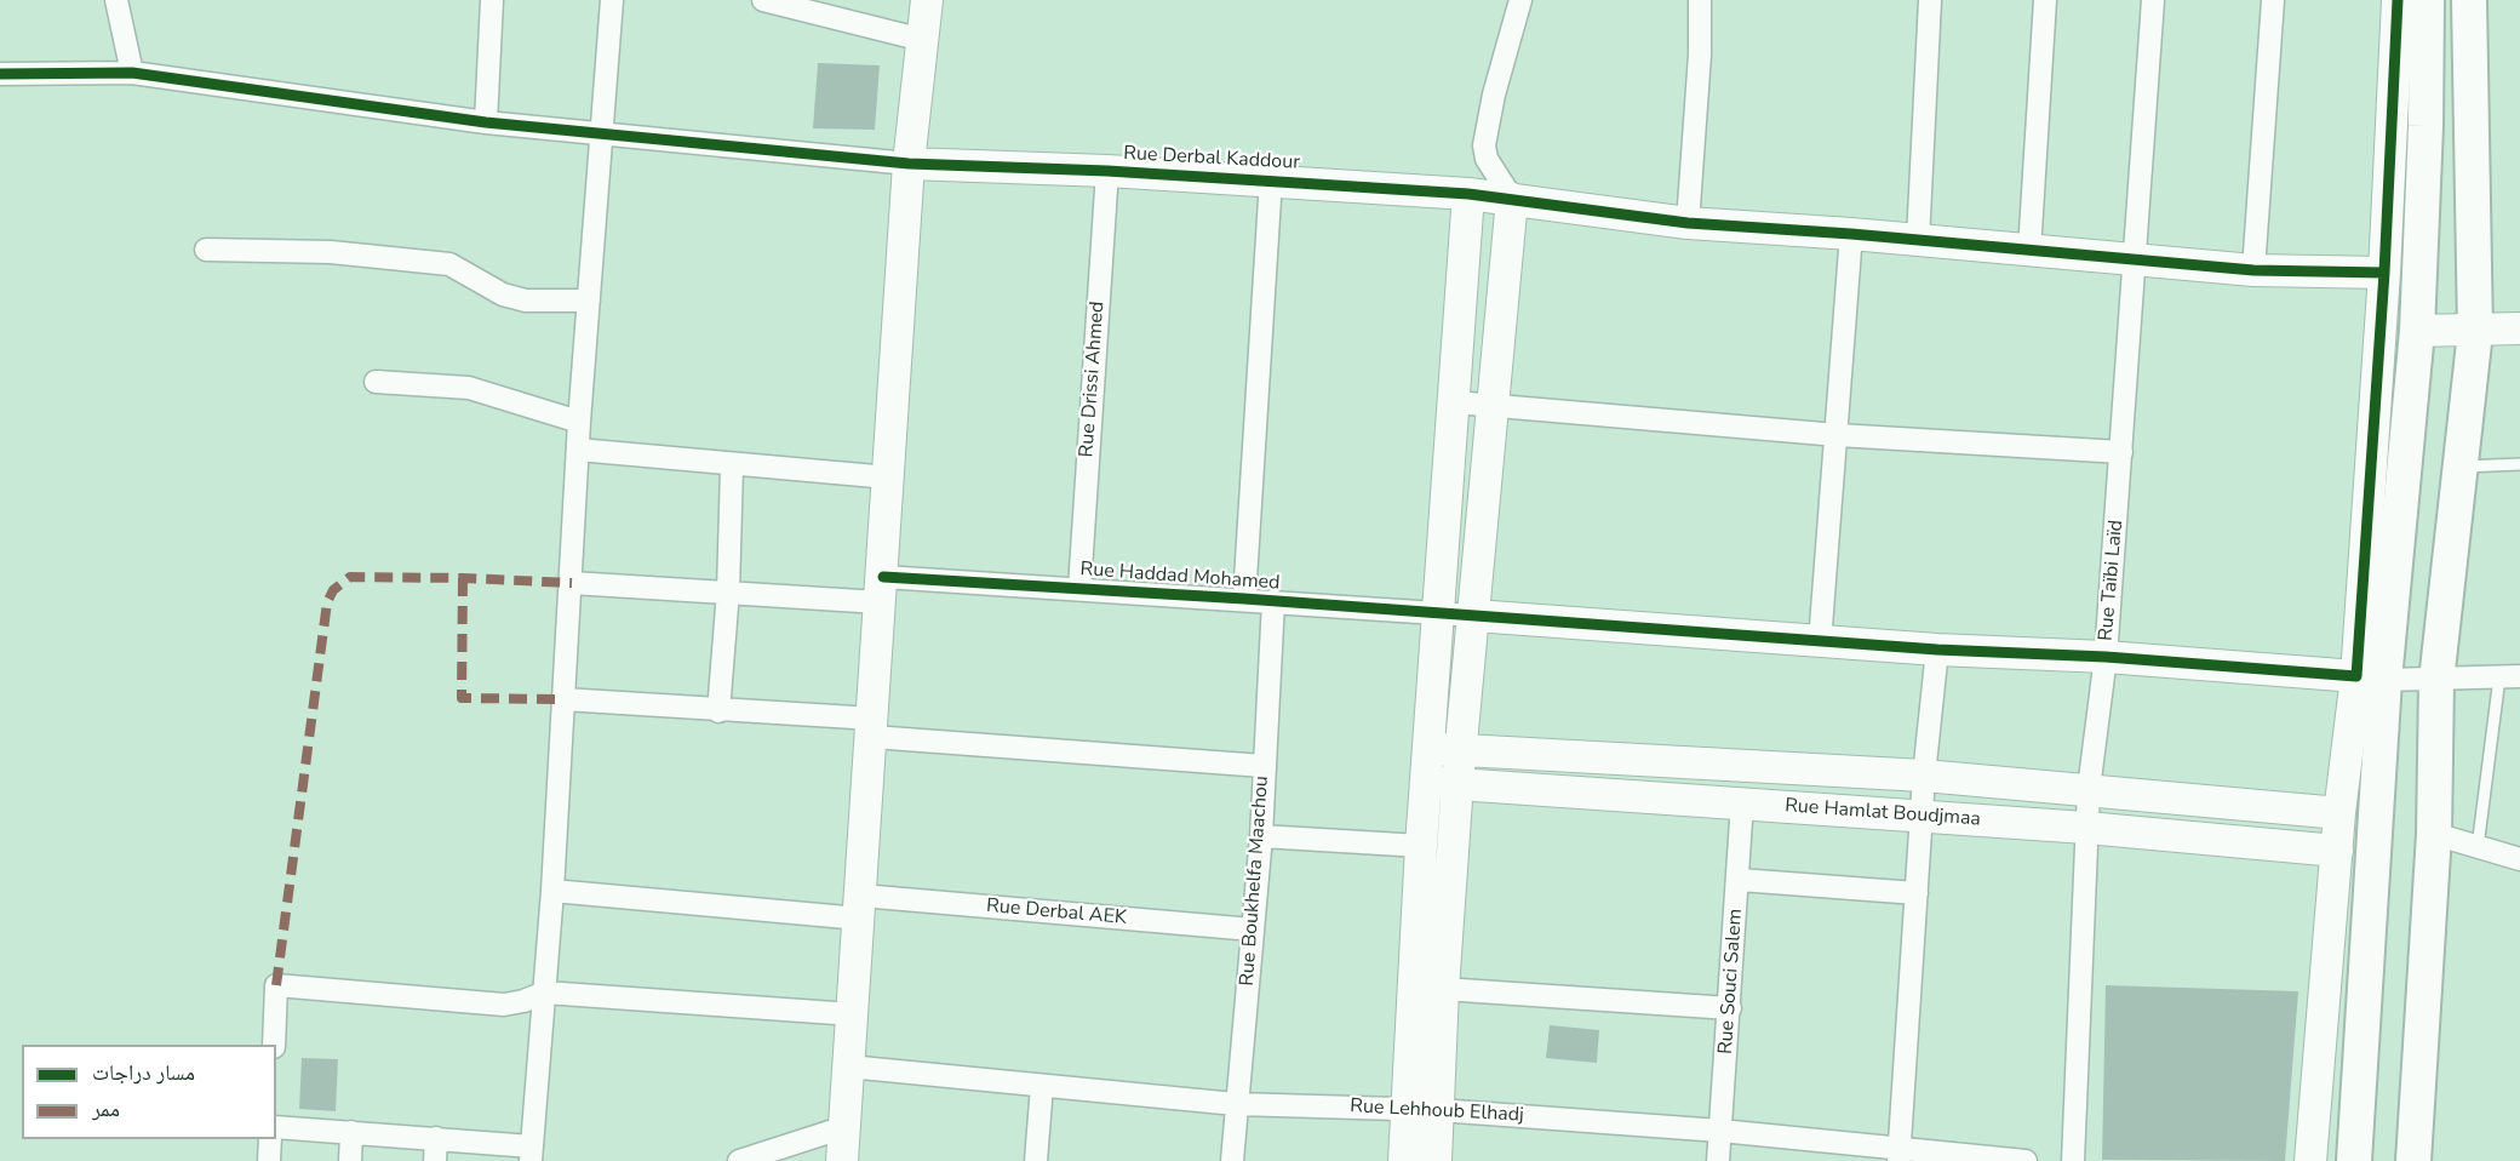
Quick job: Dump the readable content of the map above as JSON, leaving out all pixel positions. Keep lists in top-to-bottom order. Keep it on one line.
{"streets":{"street":["Rue Derbal Kaddour","Rue Drissi Ahmed","Rue Haddad Mohamed","Rue Taïbi Laïd","Rue Hamlat Boudjmaa","Rue Boukhelfa Maachou","Rue Derbal AEK","Rue Souci Salem","Rue Lehhoub Elhadj"]},"crossings":[["Rue Derbal Kaddour","Rue Drissi Ahmed"],["Rue Derbal Kaddour","Rue Taïbi Laïd"],["Rue Drissi Ahmed","Rue Haddad Mohamed"],["Rue Haddad Mohamed","Rue Boukhelfa Maachou"],["Rue Taïbi Laïd","Rue Hamlat Boudjmaa"],["Rue Hamlat Boudjmaa","Rue Souci Salem"],["Rue Boukhelfa Maachou","Rue Derbal AEK"],["Rue Boukhelfa Maachou","Rue Lehhoub Elhadj"],["Rue Souci Salem","Rue Lehhoub Elhadj"]],"legend":["مسار دراجات","ممر"]}
